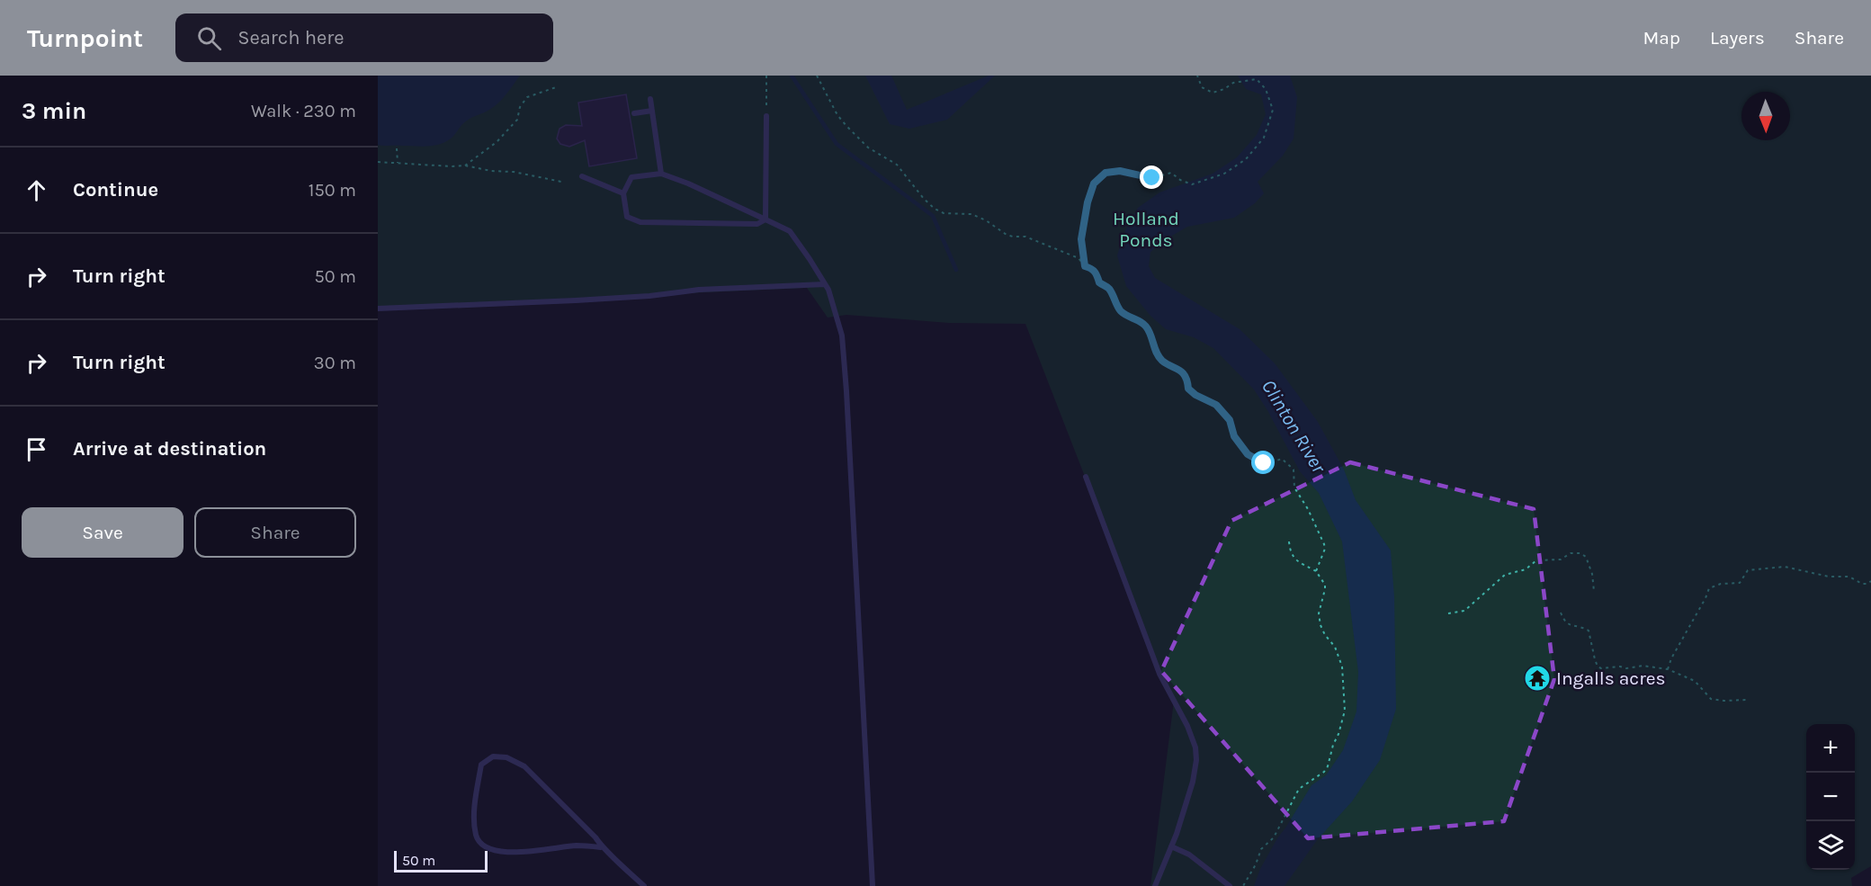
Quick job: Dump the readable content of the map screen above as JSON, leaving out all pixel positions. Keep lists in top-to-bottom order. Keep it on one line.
{"water":["Clinton River"],"parks":["Holland Ponds"],"places":{"temple":["Ingalls acres"]},"scale_bar":"50 m","north":"bottom","page":{"header":"Turnpoint","search":"Search here","nav":["Map","Layers","Share"],"heading":["3 min","Walk · 230 m"],"list":[["Continue","150 m"],["Turn right","50 m"],["Turn right","30 m"],"Arrive at destination"],"buttons":["Save","Share"],"map_buttons":["+","−"],"scale":"50 m"}}
